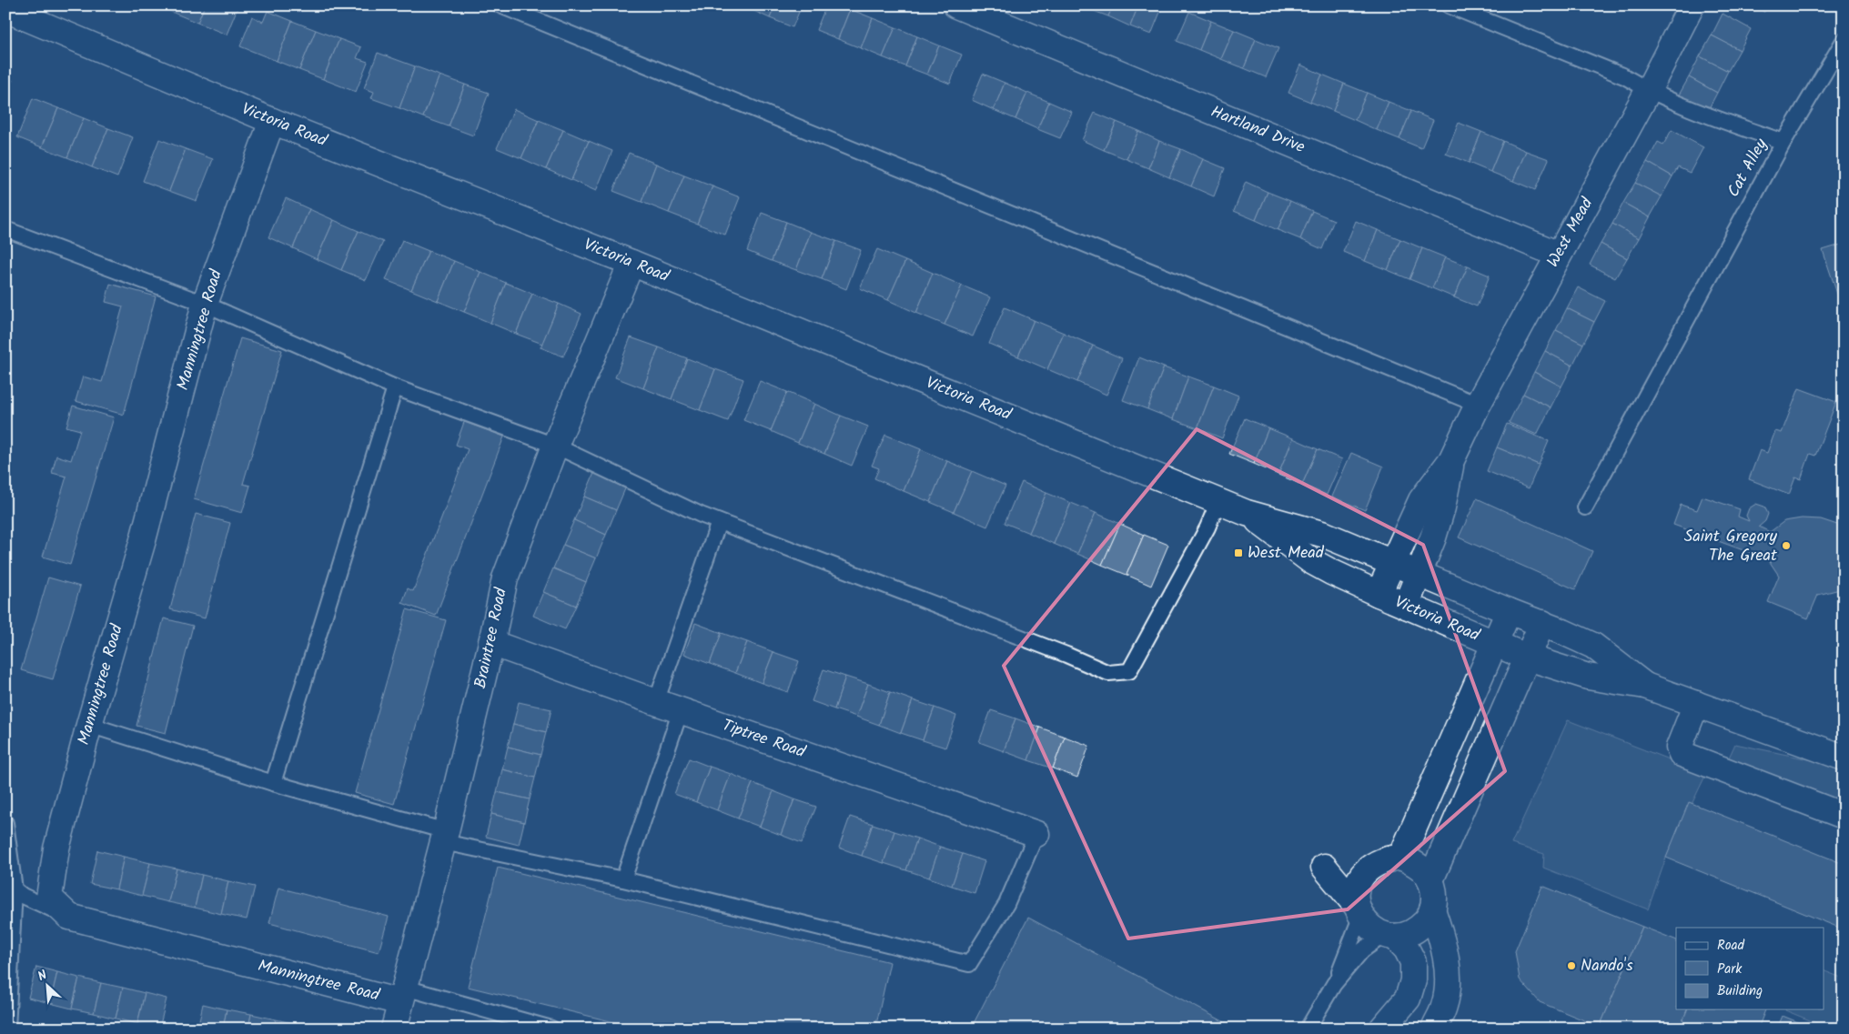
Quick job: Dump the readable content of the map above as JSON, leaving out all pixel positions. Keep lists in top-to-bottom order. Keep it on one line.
{"streets":{"street":["Victoria Road","Hartland Drive","West Mead","Manningtree Road","Braintree Road","Tiptree Road"],"lane":["Cat Alley"]},"crossings":[["Victoria Road","West Mead"],["Victoria Road","Manningtree Road"],["Victoria Road","Braintree Road"],["Hartland Drive","West Mead"],["Cat Alley","West Mead"],["Manningtree Road","Braintree Road"],["Braintree Road","Tiptree Road"]],"places":{"other":["Saint Gregory The Great","Nando's"],"transit":["West Mead"]},"legend":["Road","Park","Building"],"north":"top left"}
